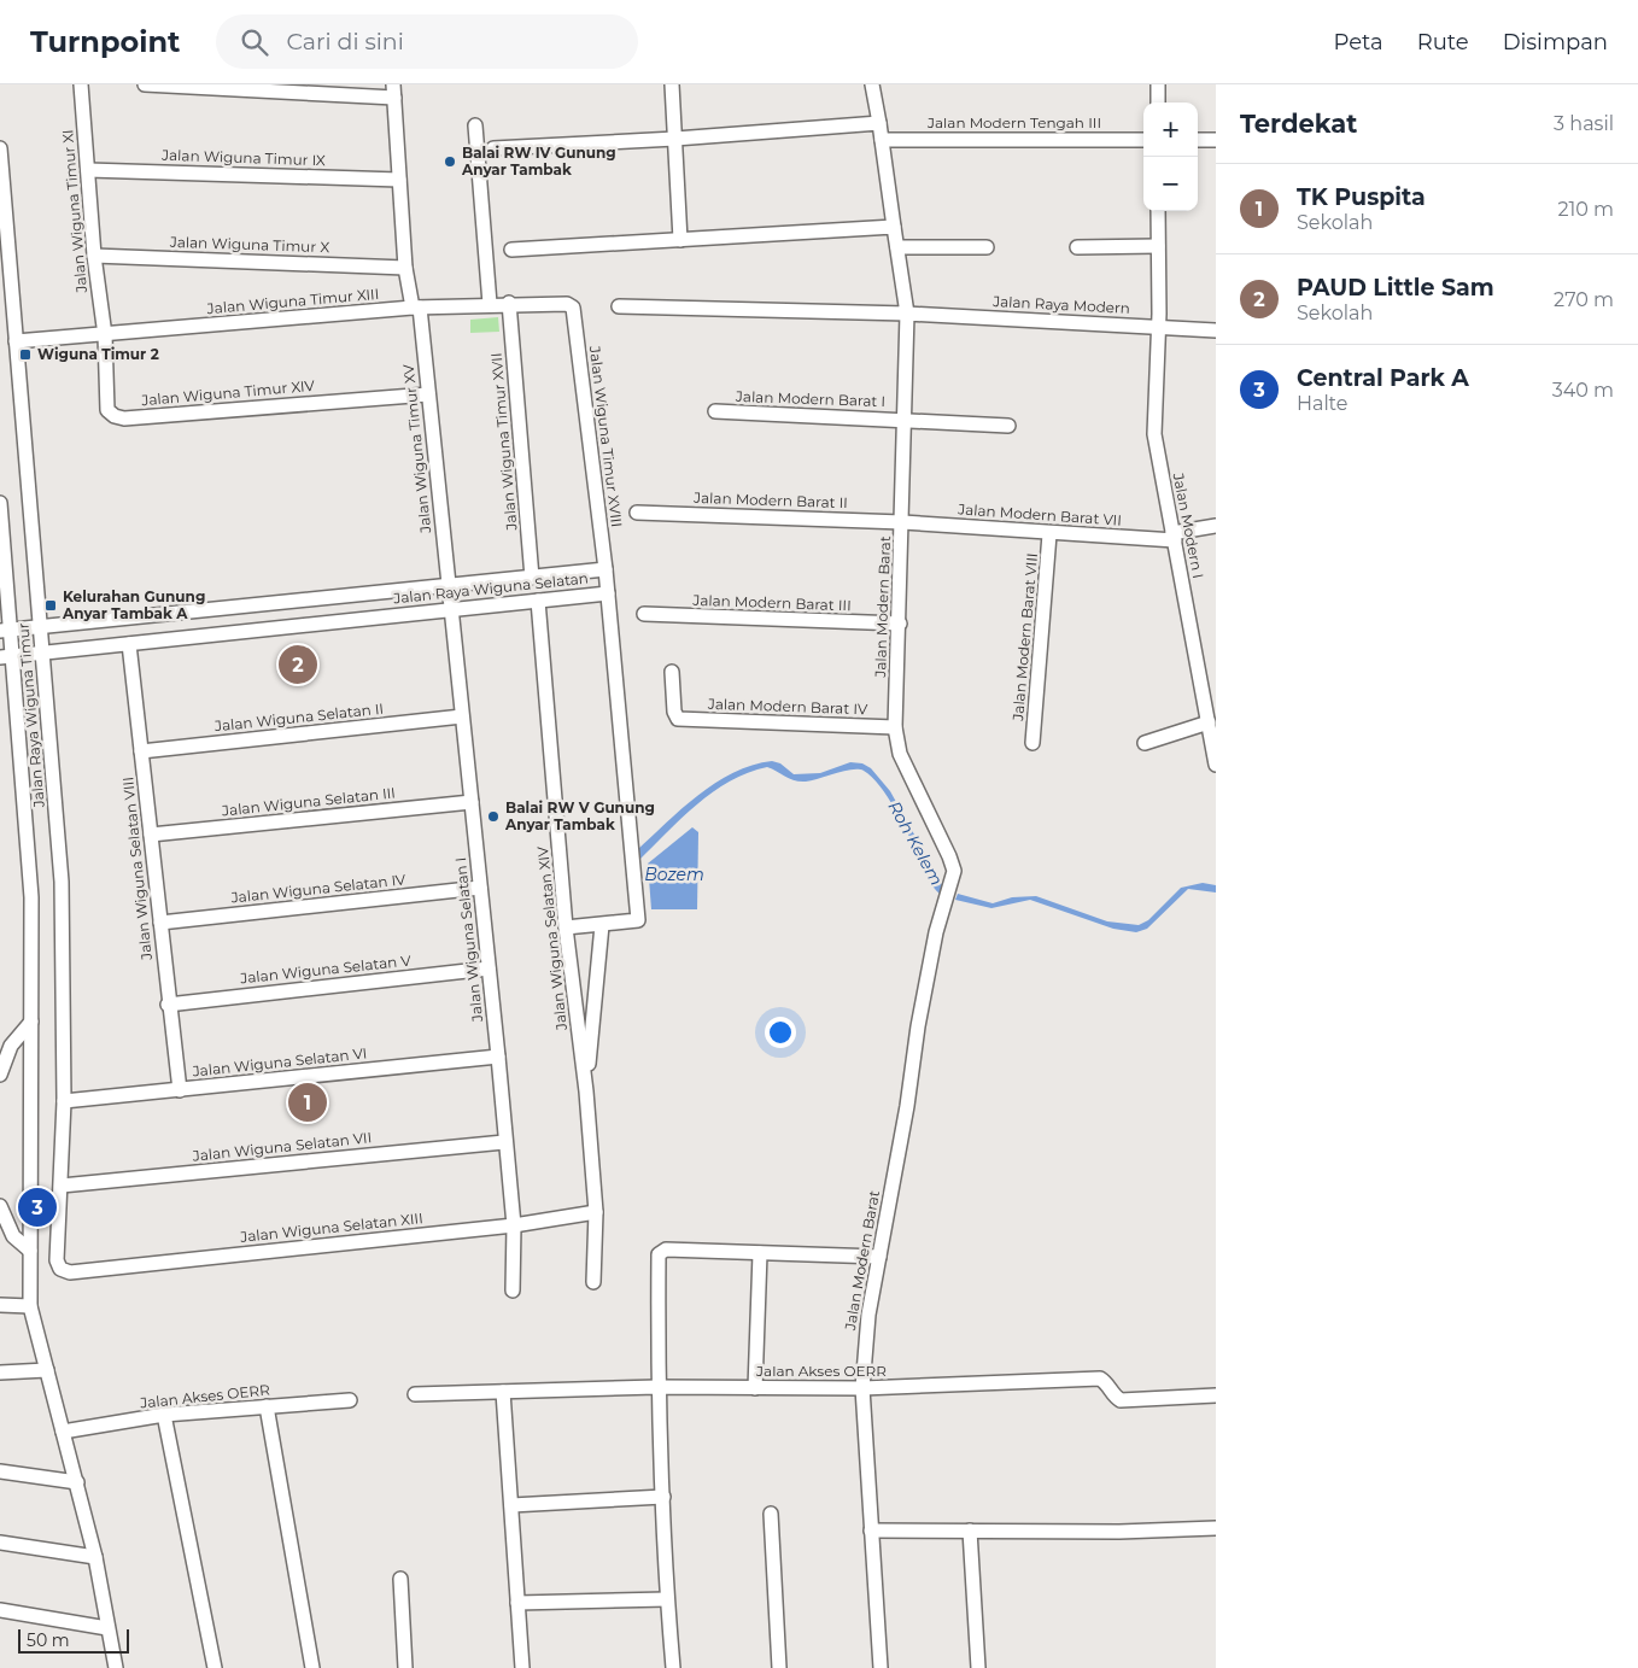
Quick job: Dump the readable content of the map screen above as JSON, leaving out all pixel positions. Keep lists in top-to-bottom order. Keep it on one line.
{"streets":{"street":["Jalan Modern Tengah III","Jalan Wiguna Timur IX","Jalan Wiguna Timur XI","Jalan Wiguna Timur X","Jalan Wiguna Timur XIII","Jalan Raya Modern","Jalan Wiguna Timur XIV","Jalan Modern Barat I","Jalan Wiguna Timur XVIII","Jalan Wiguna Timur XVII","Jalan Wiguna Timur XV","Jalan Modern Barat II","Jalan Modern Barat VII","Jalan Modern I","Jalan Raya Wiguna Selatan","Jalan Modern Barat III","Jalan Modern Barat","Jalan Modern Barat VIII","Jalan Modern Barat IV","Jalan Raya Wiguna Timur","Jalan Wiguna Selatan II","Jalan Wiguna Selatan III","Jalan Wiguna Selatan VIII","Jalan Wiguna Selatan IV","Jalan Wiguna Selatan XIV","Jalan Wiguna Selatan I","Jalan Wiguna Selatan V","Jalan Wiguna Selatan VI","Jalan Wiguna Selatan VII","Jalan Wiguna Selatan XIII","Jalan Akses OERR"]},"crossings":[["Jalan Modern Tengah III","Jalan Modern Barat"],["Jalan Wiguna Timur IX","Jalan Wiguna Timur XI"],["Jalan Wiguna Timur IX","Jalan Wiguna Timur XV"],["Jalan Wiguna Timur XI","Jalan Wiguna Timur X"],["Jalan Wiguna Timur XI","Jalan Wiguna Timur XIII"],["Jalan Wiguna Timur XI","Jalan Wiguna Timur XIV"],["Jalan Wiguna Timur X","Jalan Wiguna Timur XV"],["Jalan Wiguna Timur XIII","Jalan Wiguna Timur XIV"],["Jalan Wiguna Timur XIII","Jalan Wiguna Timur XVIII"],["Jalan Wiguna Timur XIII","Jalan Wiguna Timur XVII"],["Jalan Wiguna Timur XIII","Jalan Wiguna Timur XV"],["Jalan Wiguna Timur XIII","Jalan Raya Wiguna Timur"],["Jalan Raya Modern","Jalan Modern I"],["Jalan Raya Modern","Jalan Modern Barat"],["Jalan Wiguna Timur XIV","Jalan Wiguna Timur XV"],["Jalan Modern Barat I","Jalan Modern Barat"],["Jalan Wiguna Timur XVIII","Jalan Raya Wiguna Selatan"],["Jalan Wiguna Timur XVII","Jalan Raya Wiguna Selatan"],["Jalan Wiguna Timur XV","Jalan Raya Wiguna Selatan"],["Jalan Wiguna Timur XV","Jalan Wiguna Selatan I"],["Jalan Modern Barat II","Jalan Modern Barat VII"],["Jalan Modern Barat II","Jalan Modern Barat"],["Jalan Modern Barat VII","Jalan Modern I"],["Jalan Modern Barat VII","Jalan Modern Barat"],["Jalan Modern Barat VII","Jalan Modern Barat VIII"],["Jalan Raya Wiguna Selatan","Jalan Raya Wiguna Timur"],["Jalan Raya Wiguna Selatan","Jalan Wiguna Selatan VIII"],["Jalan Raya Wiguna Selatan","Jalan Wiguna Selatan XIV"],["Jalan Raya Wiguna Selatan","Jalan Wiguna Selatan I"],["Jalan Modern Barat III","Jalan Modern Barat"],["Jalan Modern Barat","Jalan Modern Barat IV"],["Jalan Modern Barat","Jalan Akses OERR"],["Jalan Raya Wiguna Timur","Jalan Wiguna Selatan VI"],["Jalan Raya Wiguna Timur","Jalan Wiguna Selatan VII"],["Jalan Raya Wiguna Timur","Jalan Wiguna Selatan XIII"],["Jalan Raya Wiguna Timur","Jalan Akses OERR"],["Jalan Wiguna Selatan II","Jalan Wiguna Selatan VIII"],["Jalan Wiguna Selatan II","Jalan Wiguna Selatan I"],["Jalan Wiguna Selatan III","Jalan Wiguna Selatan VIII"],["Jalan Wiguna Selatan III","Jalan Wiguna Selatan I"],["Jalan Wiguna Selatan VIII","Jalan Wiguna Selatan IV"],["Jalan Wiguna Selatan VIII","Jalan Wiguna Selatan V"],["Jalan Wiguna Selatan VIII","Jalan Wiguna Selatan VI"],["Jalan Wiguna Selatan IV","Jalan Wiguna Selatan I"],["Jalan Wiguna Selatan XIV","Jalan Wiguna Selatan XIII"],["Jalan Wiguna Selatan I","Jalan Wiguna Selatan V"],["Jalan Wiguna Selatan I","Jalan Wiguna Selatan VI"],["Jalan Wiguna Selatan I","Jalan Wiguna Selatan VII"],["Jalan Wiguna Selatan I","Jalan Wiguna Selatan XIII"]],"water":["Roh Kelem","Bozem"],"places":{"other":["Balai RW IV Gunung Anyar Tambak","Balai RW V Gunung Anyar Tambak"],"transit":["Wiguna Timur 2","Kelurahan Gunung Anyar Tambak A"]},"scale_bar":"50 m","page":{"header":"Turnpoint","search":"Cari di sini","nav":["Peta","Rute","Disimpan"],"heading":["Terdekat","3 hasil"],"map_buttons":["+","−"],"list":[{"mark":"1","name":"TK Puspita","note":"Sekolah","value":"210 m"},{"mark":"2","name":"PAUD Little Sam","note":"Sekolah","value":"270 m"},{"mark":"3","name":"Central Park A","note":"Halte","value":"340 m"}],"pins":["2","1","3"],"scale":"50 m"}}
